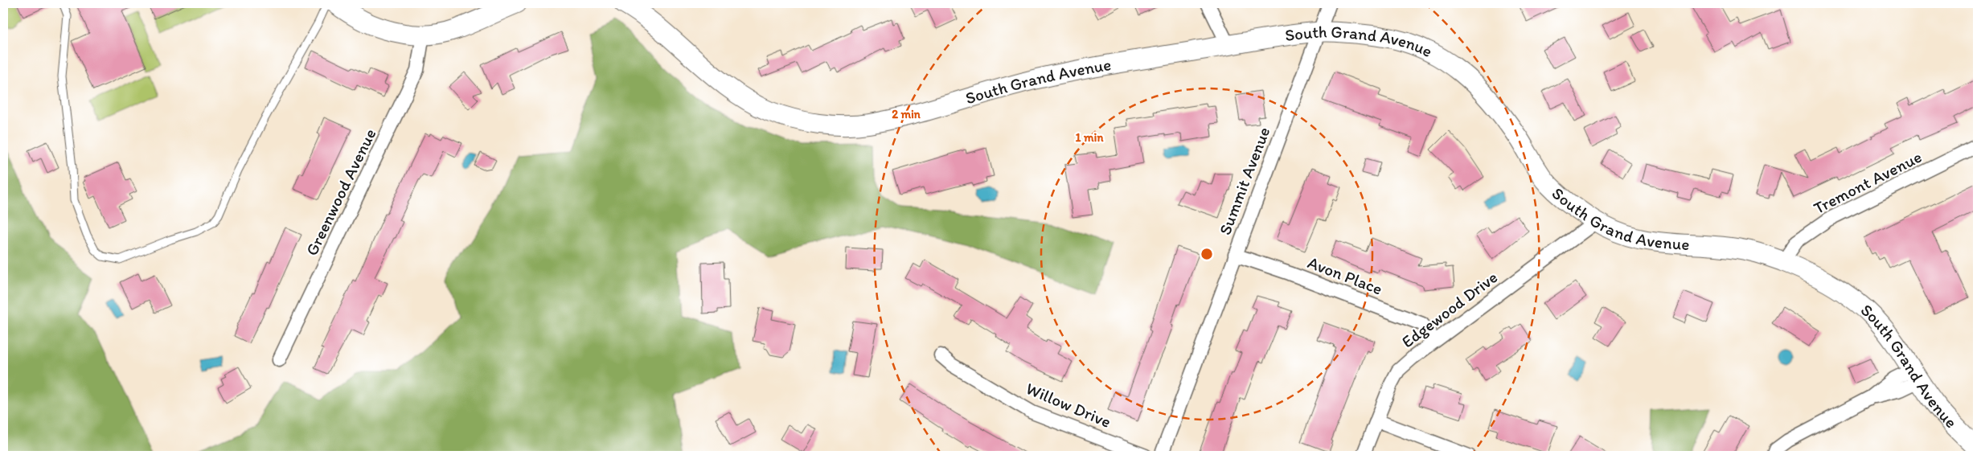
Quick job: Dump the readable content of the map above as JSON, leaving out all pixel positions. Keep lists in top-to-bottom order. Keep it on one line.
{"streets":{"main road":["South Grand Avenue"],"street":["Summit Avenue","Tremont Avenue","Greenwood Avenue","Avon Place","Edgewood Drive","Willow Drive"]},"crossings":[["South Grand Avenue","Summit Avenue"],["South Grand Avenue","Tremont Avenue"],["South Grand Avenue","Edgewood Drive"],["Summit Avenue","Avon Place"],["Avon Place","Edgewood Drive"]],"rings":["2 min","1 min"]}
